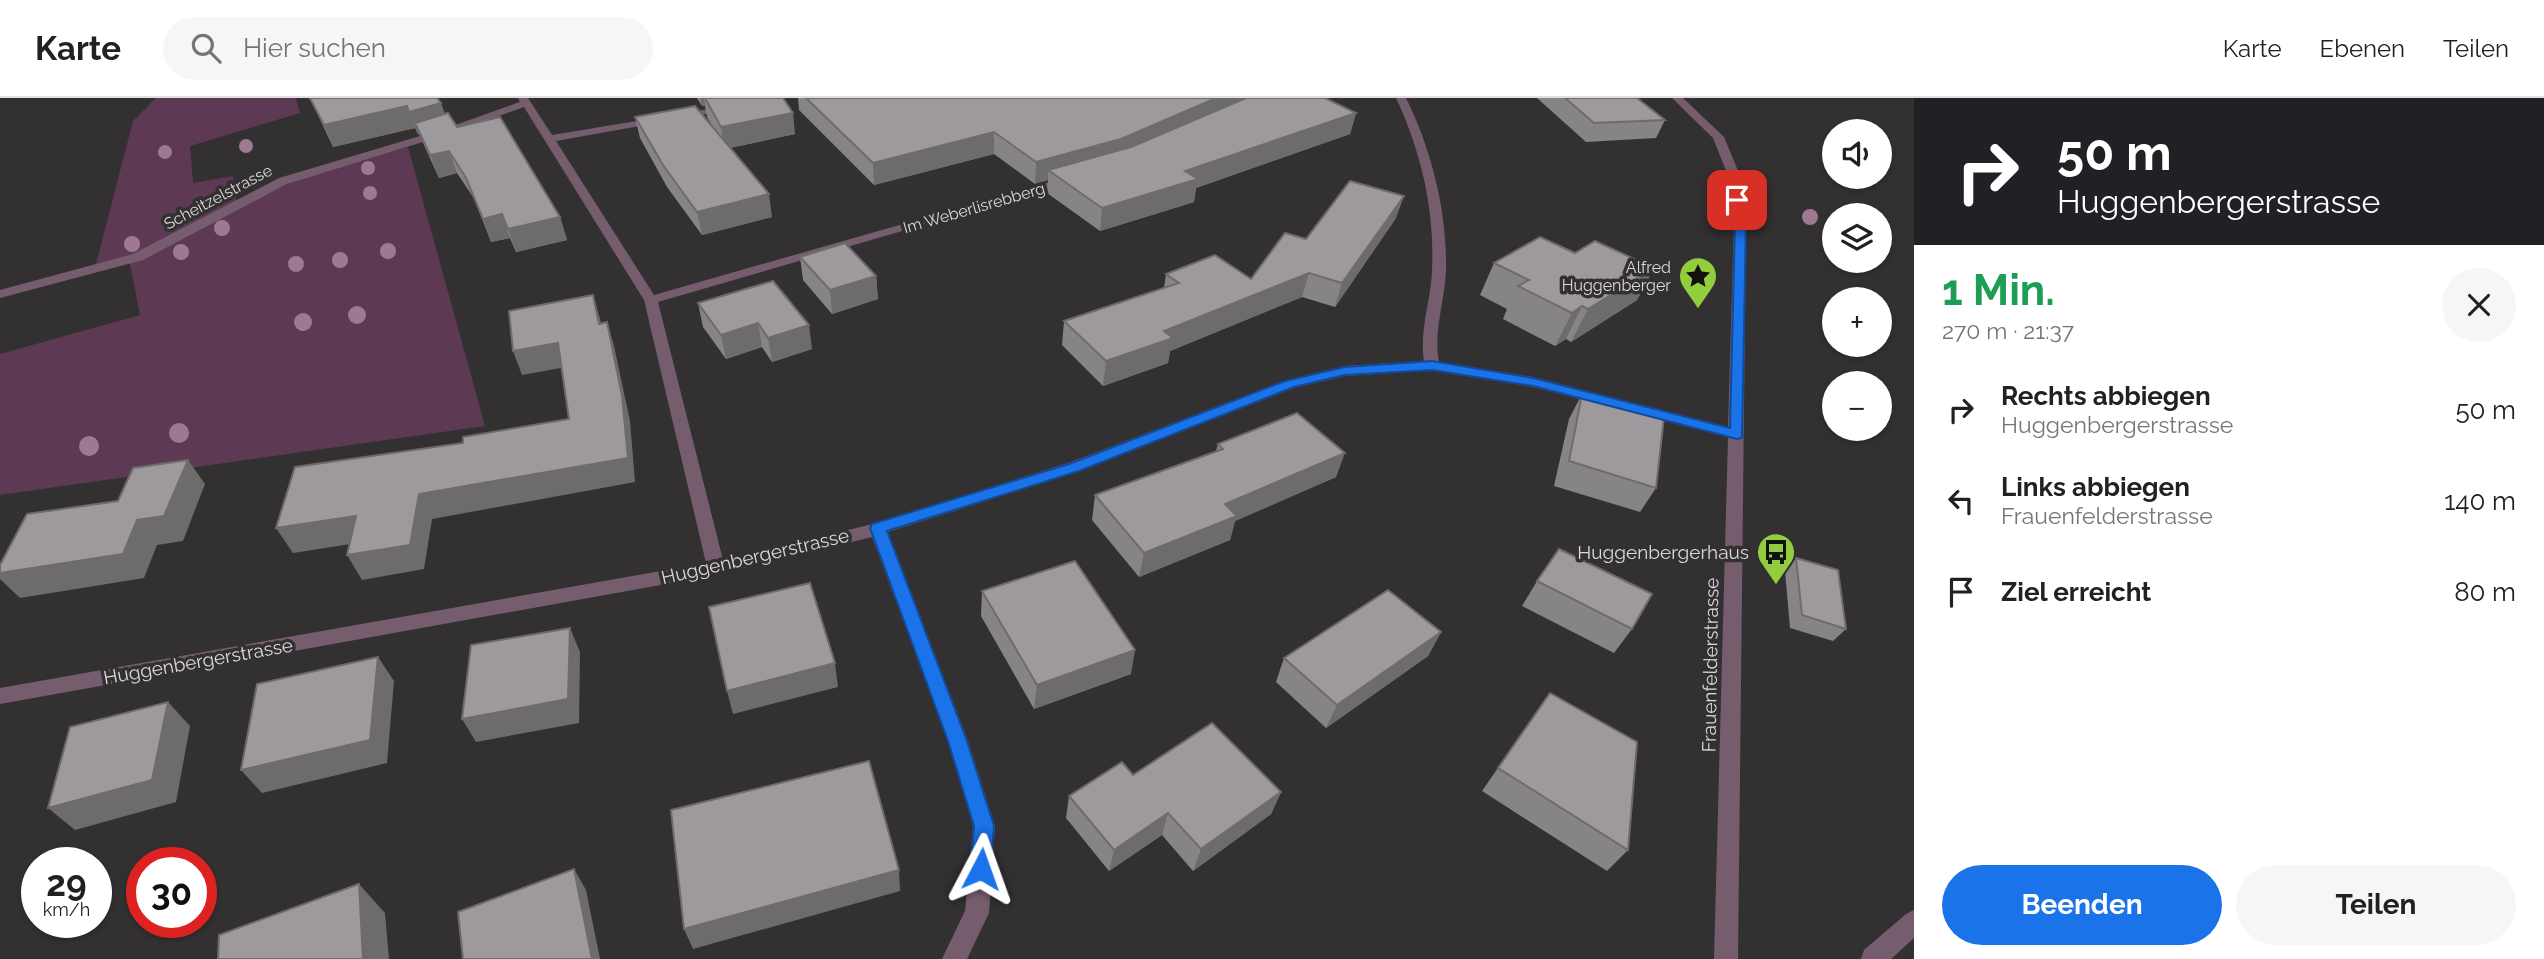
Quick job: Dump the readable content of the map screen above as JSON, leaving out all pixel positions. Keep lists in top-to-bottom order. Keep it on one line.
{"streets":{"street":["Scheitzelstrasse","Im Weberlisrebberg","Huggenbergerstrasse","Frauenfelderstrasse"]},"crossings":[["Huggenbergerstrasse","Frauenfelderstrasse"]],"places":{"place":["Alfred Huggenberger"],"bus stop":["Huggenbergerhaus"]},"page":{"header":"Karte","search":"Hier suchen","nav":["Karte","Ebenen","Teilen"],"turn":["50 m","Huggenbergerstrasse"],"map_buttons":["+","−"],"heading":["1 Min.","270 m · 21:37"],"list":[{"name":"Rechts abbiegen","note":"Huggenbergerstrasse","value":"50 m"},{"name":"Links abbiegen","note":"Frauenfelderstrasse","value":"140 m"},{"name":"Ziel erreicht","value":"80 m"}],"speed":"29 km/h","limit":"30","buttons":["Beenden","Teilen"]}}
